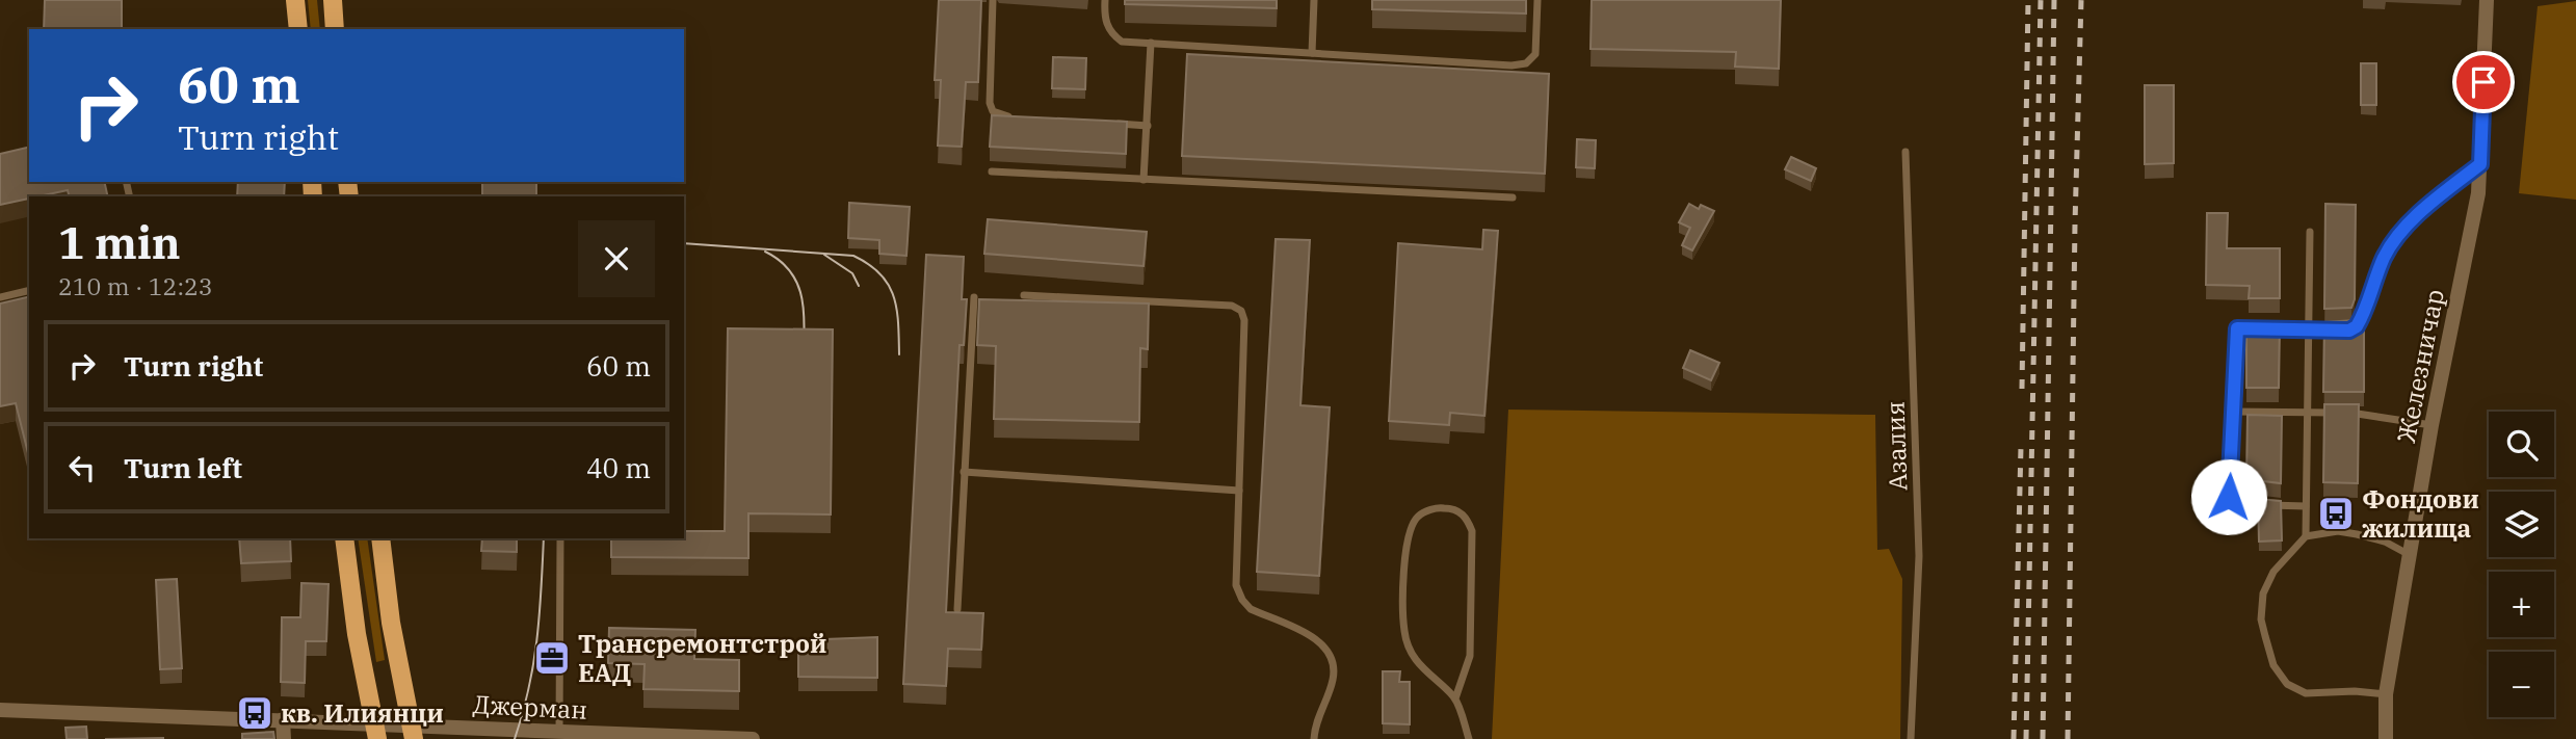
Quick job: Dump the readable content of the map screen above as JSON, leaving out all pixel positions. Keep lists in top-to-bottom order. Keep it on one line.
{"streets":{"street":["Железничар","Джерман"],"lane":["Азалия"]},"places":{"bus stop":["Фондови жилища","кв. Илиянци"],"office":["Трансремонтстрой ЕАД"]},"page":{"turn":["60 m","Turn right"],"heading":["1 min","210 m · 12:23"],"list":[{"name":"Turn right","value":"60 m"},{"name":"Turn left","value":"40 m"}],"map_buttons":["+","−"]}}
